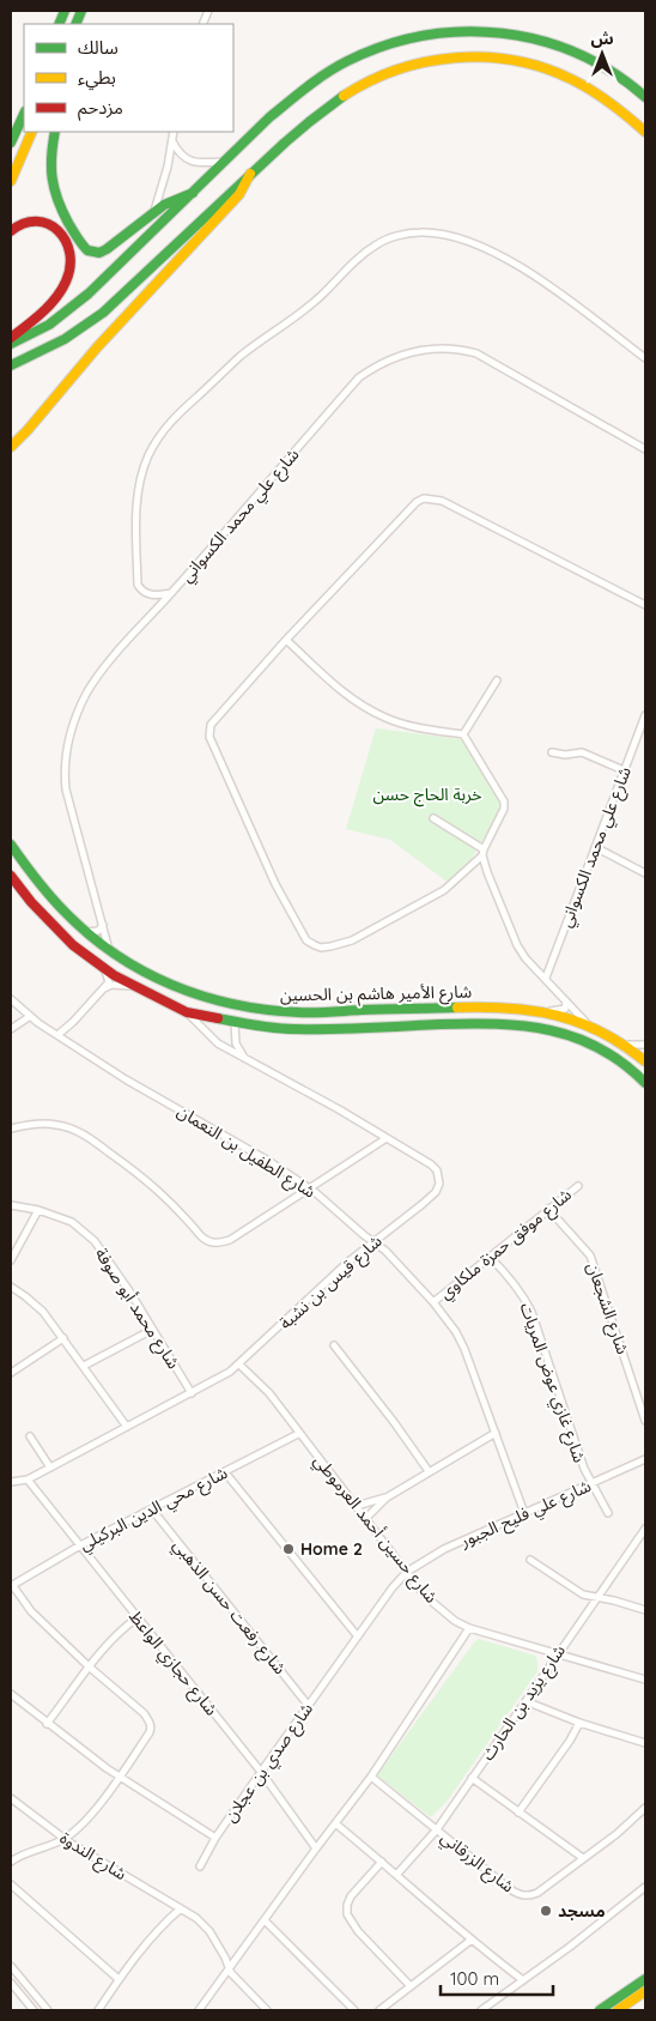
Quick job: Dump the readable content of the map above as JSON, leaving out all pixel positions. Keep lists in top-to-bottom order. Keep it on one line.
{"streets":{"main road":["شارع الأمير هاشم بن الحسين"],"street":["شارع علي محمد الكسواني","شارع الطفيل بن النعمان","شارع موفق حمزة ملكاوي","شارع قيس بن نشبة","شارع محمد أبو صوفة","شارع الشجعان","شارع غازي عوض المريات","شارع محي الدين البركيلي","شارع علي فليح الجبور","شارع حسين أحمد العرموطي","شارع رفعت حسن الذهبي","شارع حجازي الواعظ","شارع يزيد بن الحارث","شارع صدي بن عجلان","شارع الندوة","شارع الزرقاني"]},"crossings":[["شارع علي محمد الكسواني","شارع الأمير هاشم بن الحسين"],["شارع الأمير هاشم بن الحسين","شارع قيس بن نشبة"],["شارع الطفيل بن النعمان","شارع موفق حمزة ملكاوي"],["شارع الطفيل بن النعمان","شارع قيس بن نشبة"],["شارع الطفيل بن النعمان","شارع علي فليح الجبور"],["شارع موفق حمزة ملكاوي","شارع الشجعان"],["شارع موفق حمزة ملكاوي","شارع غازي عوض المريات"],["شارع قيس بن نشبة","شارع محمد أبو صوفة"],["شارع قيس بن نشبة","شارع حسين أحمد العرموطي"],["شارع قيس بن نشبة","شارع حجازي الواعظ"],["شارع غازي عوض المريات","شارع علي فليح الجبور"],["شارع محي الدين البركيلي","شارع حسين أحمد العرموطي"],["شارع محي الدين البركيلي","شارع رفعت حسن الذهبي"],["شارع محي الدين البركيلي","شارع حجازي الواعظ"],["شارع علي فليح الجبور","شارع حسين أحمد العرموطي"],["شارع علي فليح الجبور","شارع صدي بن عجلان"],["شارع حسين أحمد العرموطي","شارع يزيد بن الحارث"],["شارع حسين أحمد العرموطي","شارع صدي بن عجلان"],["شارع رفعت حسن الذهبي","شارع صدي بن عجلان"],["شارع حجازي الواعظ","شارع صدي بن عجلان"],["شارع يزيد بن الحارث","شارع الزرقاني"]],"parks":["خربة الحاج حسن"],"places":["Home 2","مسجد"],"legend":["سالك","بطيء","مزدحم"],"scale_bar":"100 m","north":"top"}
